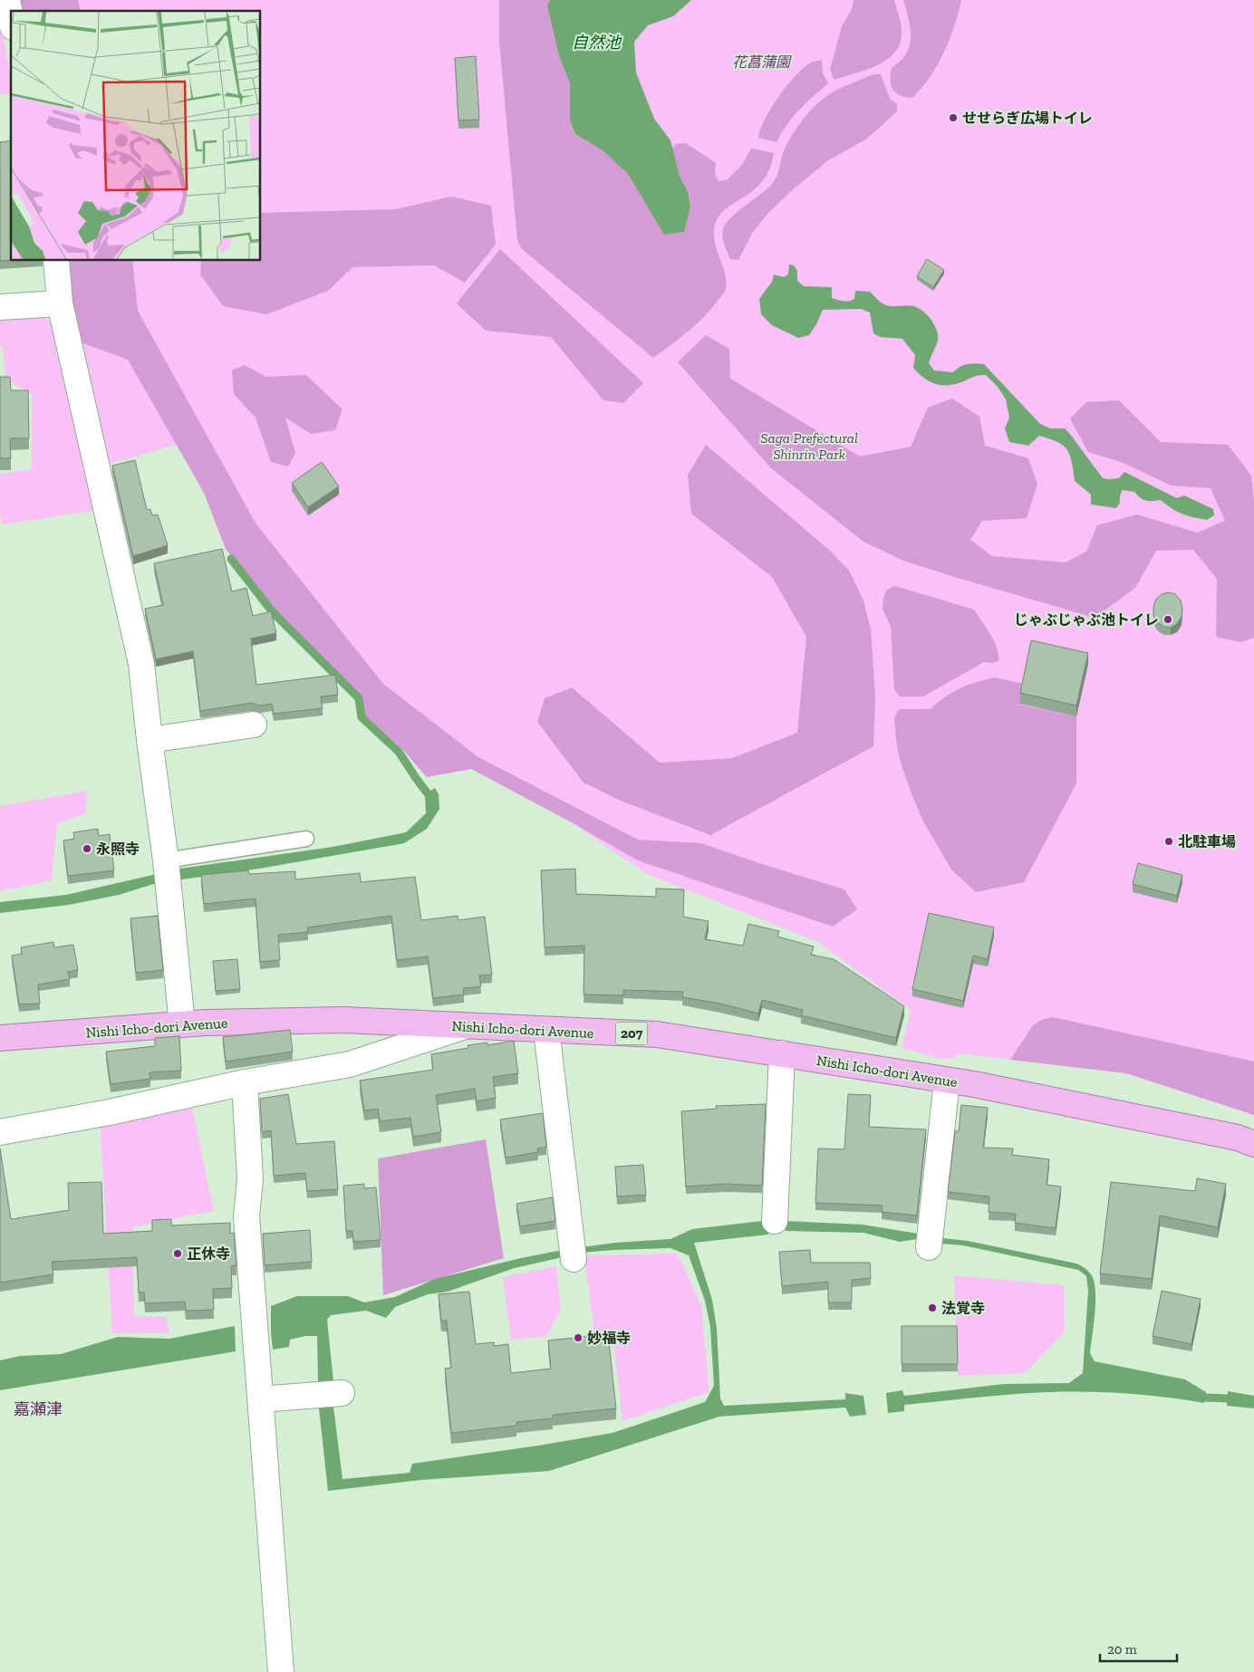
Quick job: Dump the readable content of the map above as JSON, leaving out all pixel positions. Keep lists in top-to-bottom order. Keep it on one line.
{"streets":{"highway":["Nishi Icho-dori Avenue","207"]},"districts":["嘉瀬津"],"water":["自然池"],"parks":["花菖蒲園","Saga Prefectural Shinrin Park"],"places":["せせらぎ広場トイレ","じゃぶじゃぶ池トイレ","北駐車場","永照寺","正休寺","法覚寺","妙福寺"],"scale_bar":"20 m"}
